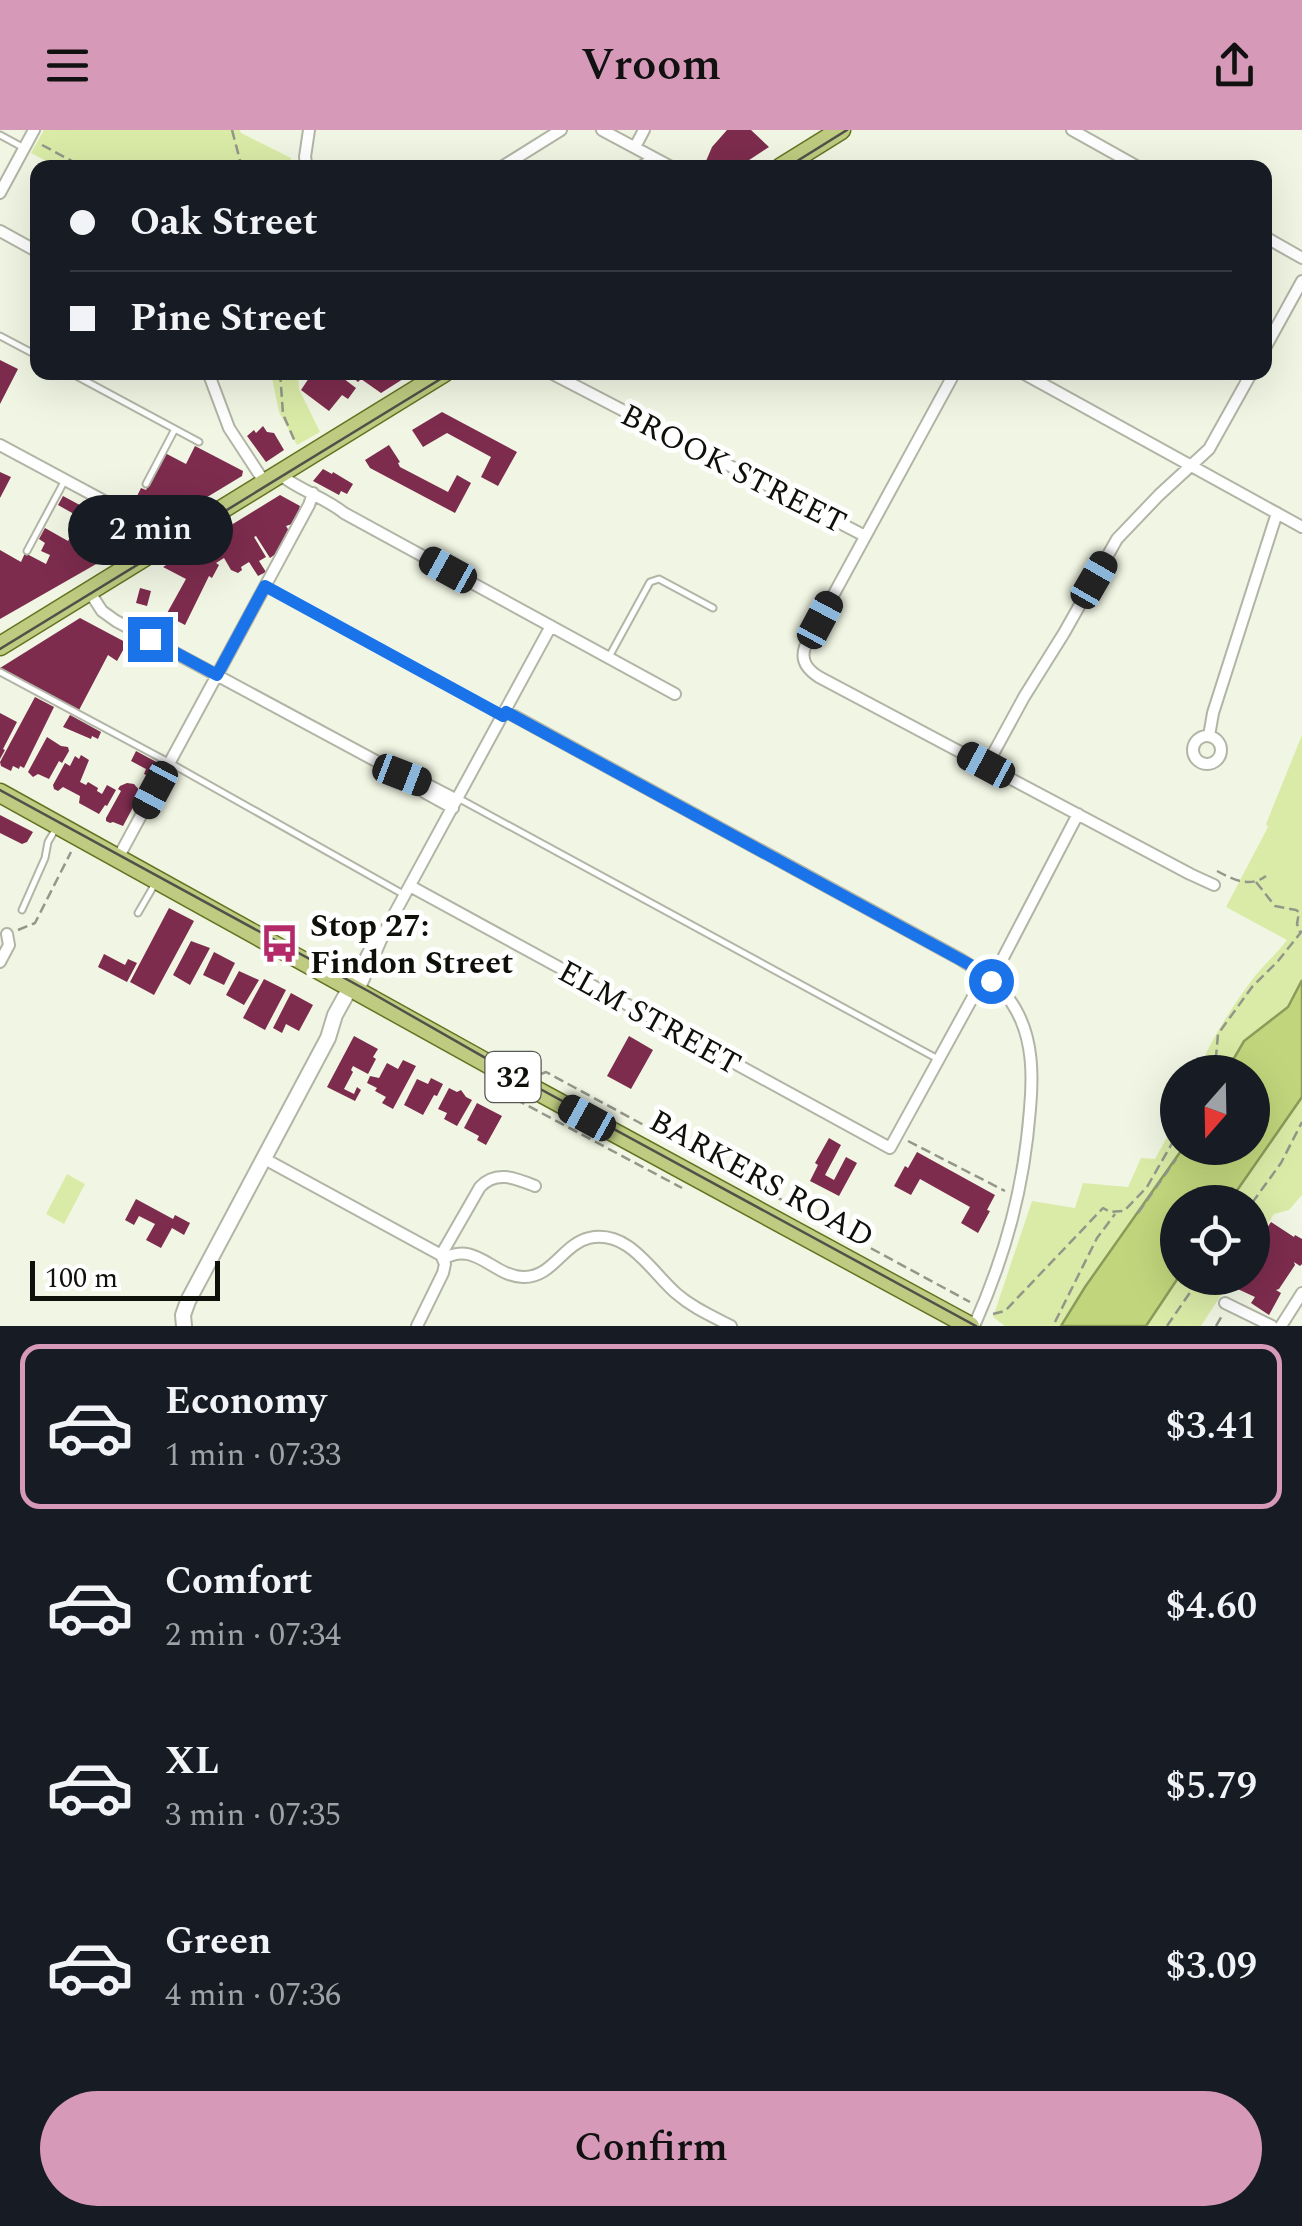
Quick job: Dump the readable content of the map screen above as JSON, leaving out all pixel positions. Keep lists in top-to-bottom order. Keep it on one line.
{"streets":{"main road":["32","BARKERS ROAD"],"street":["BROOK STREET","ELM STREET"]},"places":{"bus stop":["Stop 27: Findon Street"]},"scale_bar":"100 m","north":"bottom","page":{"header":"Vroom","banner":["Oak Street","Pine Street"],"bubble":"2 min","scale":"100 m","list":[{"name":"Economy","note":"1 min · 07:33","value":"$3.41"},{"name":"Comfort","note":"2 min · 07:34","value":"$4.60"},{"name":"XL","note":"3 min · 07:35","value":"$5.79"},{"name":"Green","note":"4 min · 07:36","value":"$3.09"}],"buttons":"Confirm"}}
